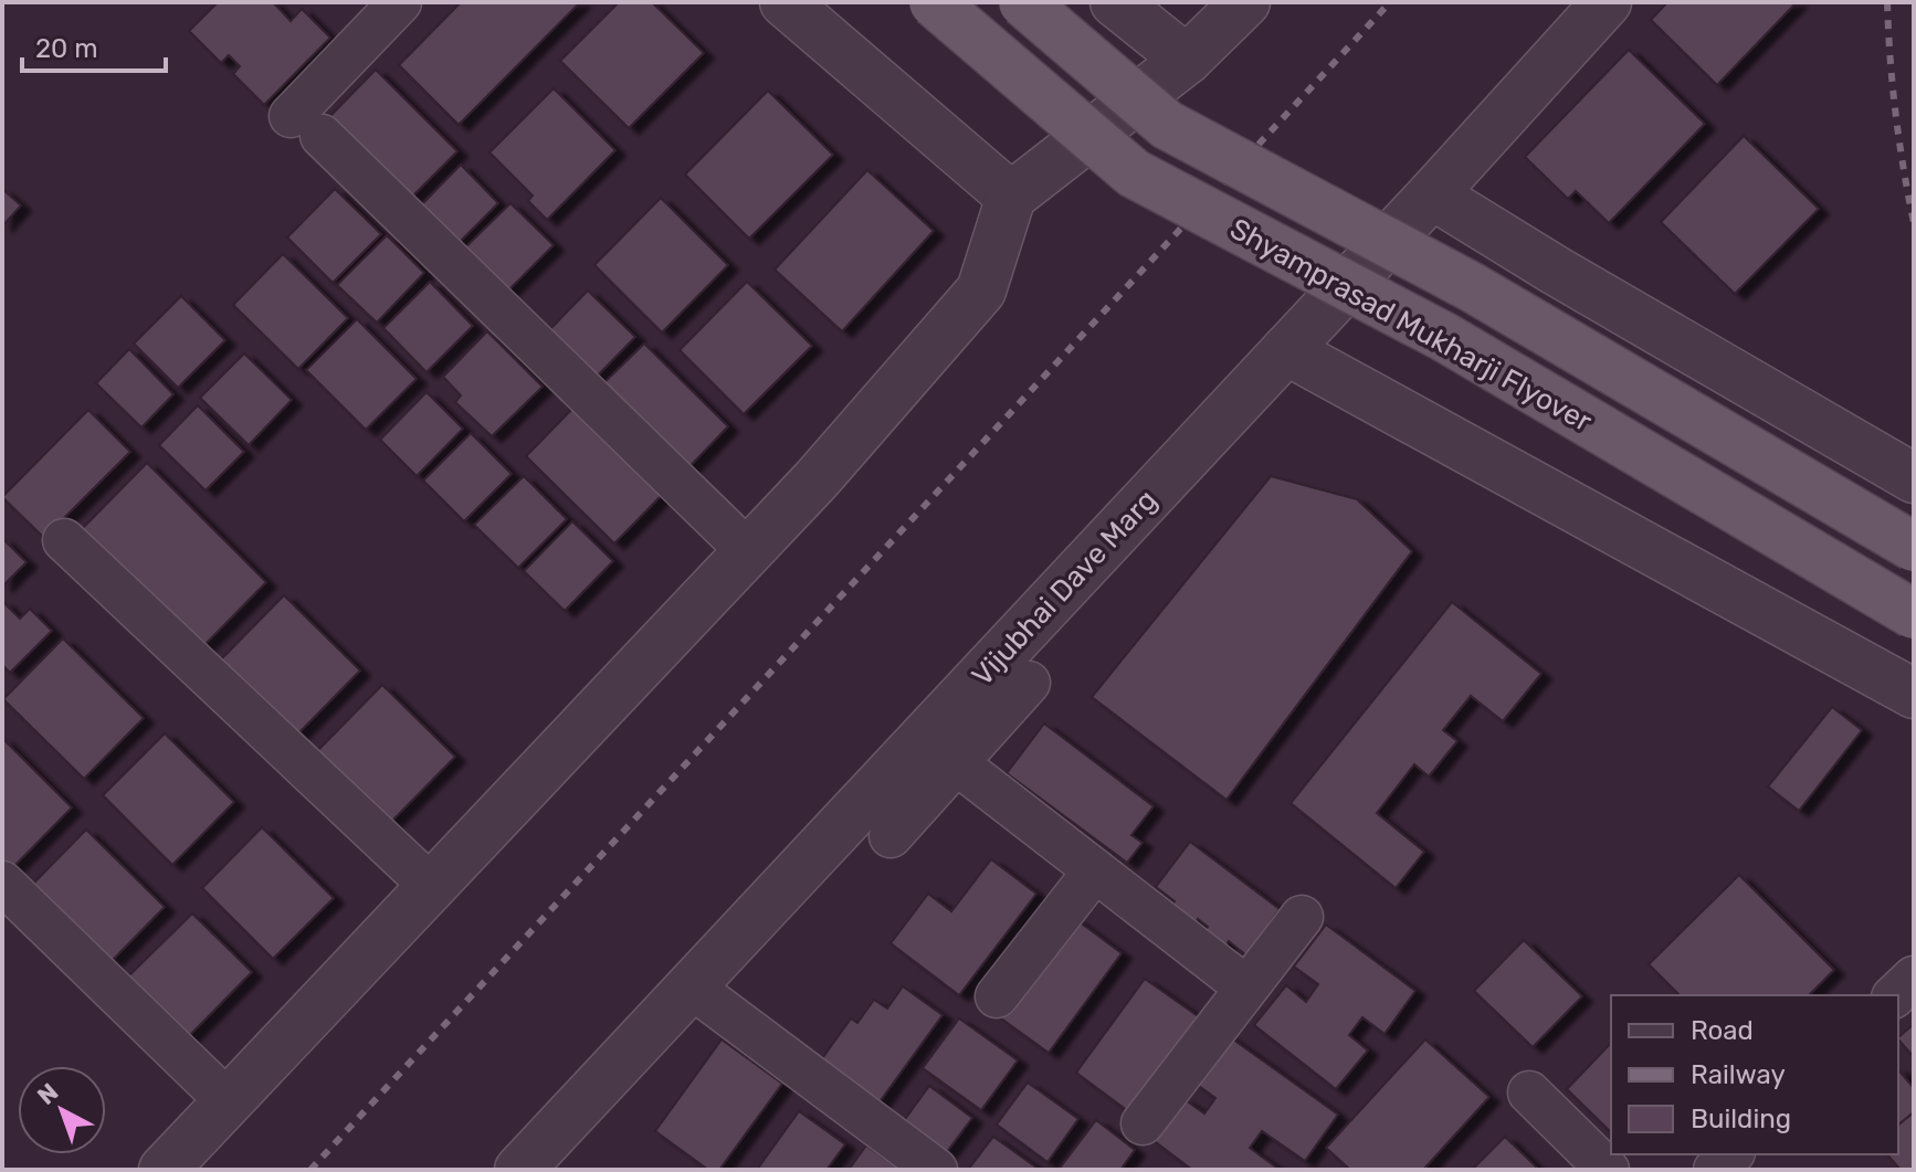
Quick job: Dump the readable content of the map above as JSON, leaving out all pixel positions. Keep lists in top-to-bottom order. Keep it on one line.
{"streets":{"main road":["Shyamprasad Mukharji Flyover"],"street":["Vijubhai Dave Marg"]},"legend":["Road","Railway","Building"],"scale_bar":"20 m","north":"top left"}
